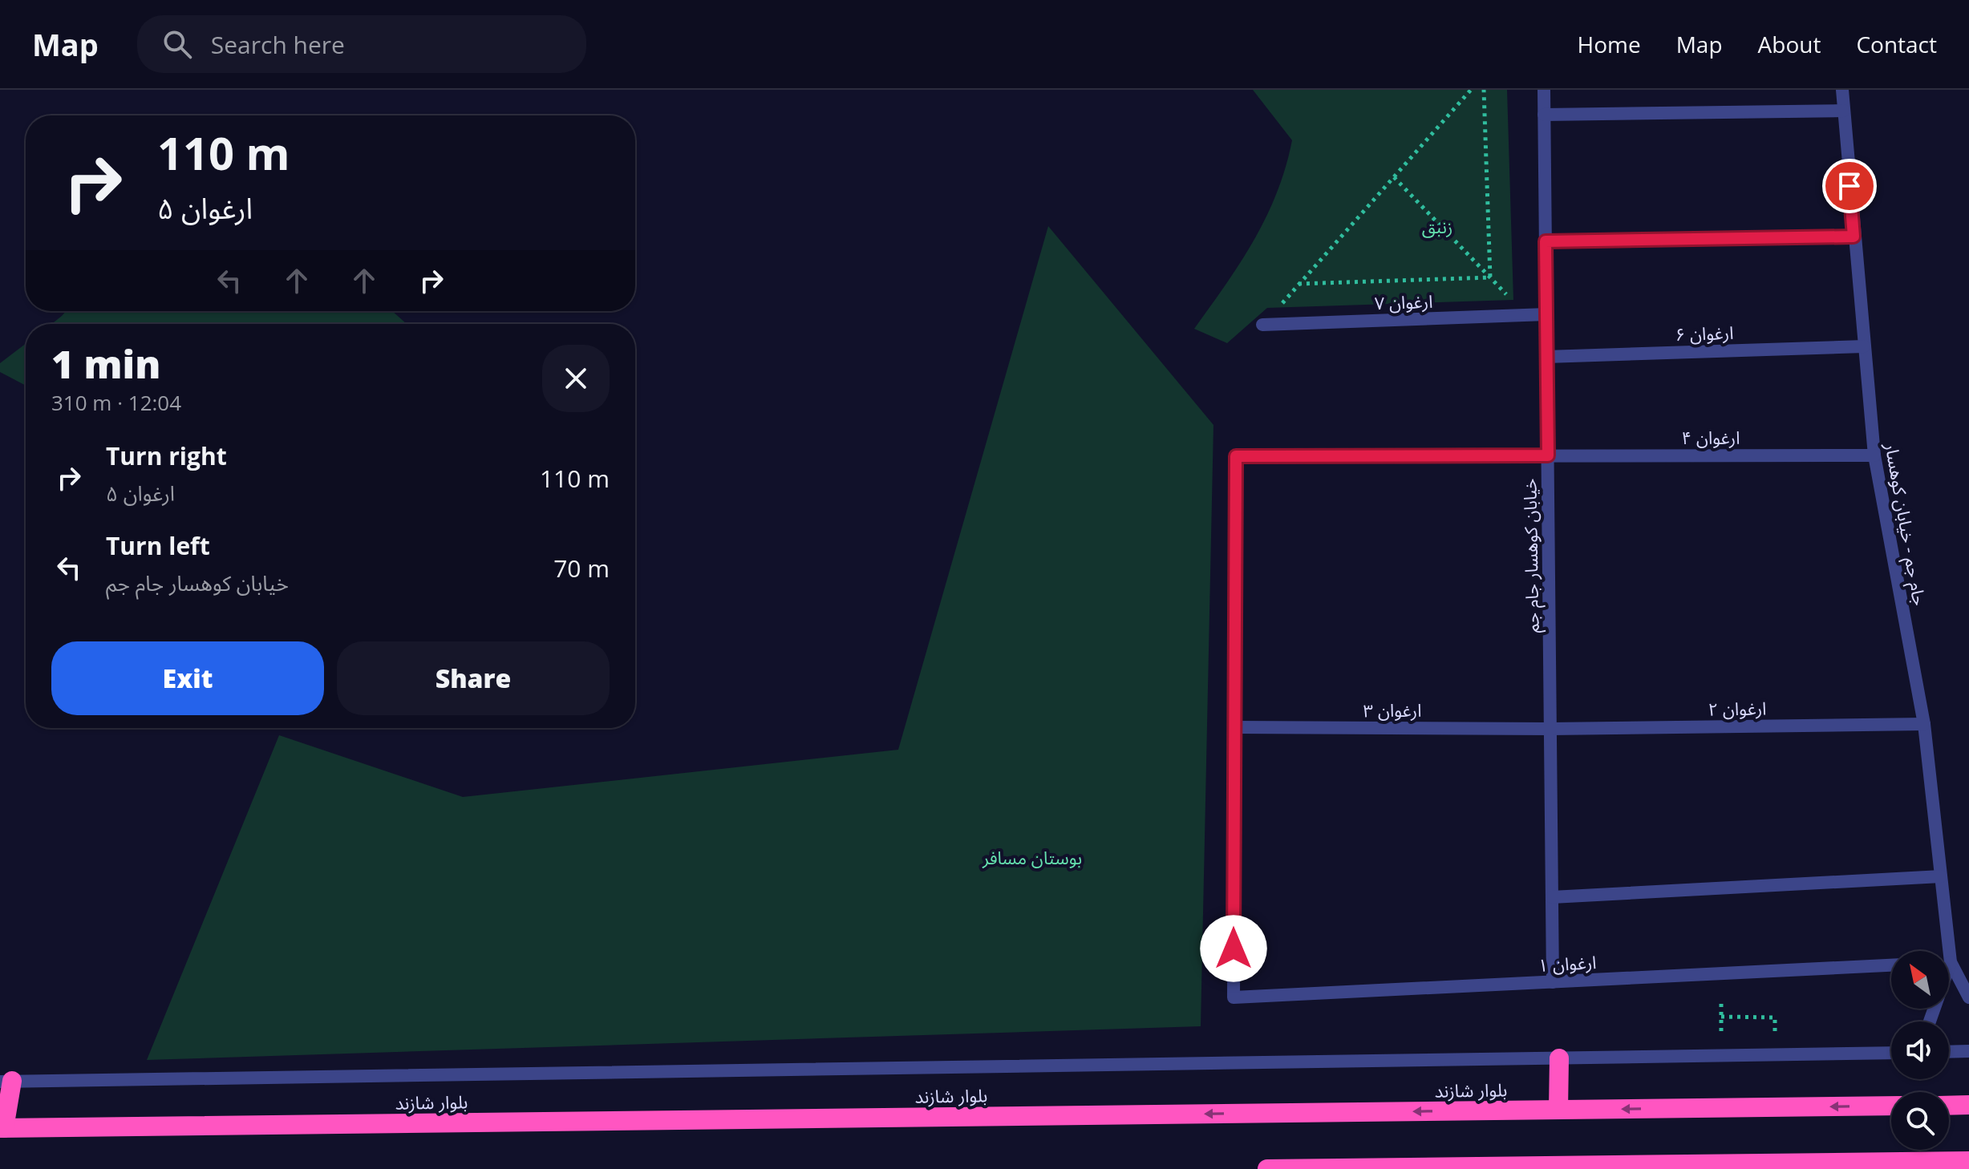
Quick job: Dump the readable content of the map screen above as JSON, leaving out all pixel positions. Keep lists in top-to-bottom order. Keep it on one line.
{"streets":{"highway":["بلوار شازند"],"street":["ارغوان ۷","ارغوان ۶","ارغوان ۴","جام جم - خیابان کوهسار","خیابان کوهسار جام جم","ارغوان ۲","ارغوان ۳","ارغوان ۱"]},"crossings":[["ارغوان ۷","خیابان کوهسار جام جم"],["ارغوان ۶","جام جم - خیابان کوهسار"],["ارغوان ۶","خیابان کوهسار جام جم"],["ارغوان ۴","جام جم - خیابان کوهسار"],["ارغوان ۴","خیابان کوهسار جام جم"],["ارغوان ۴","ارغوان ۳"],["ارغوان ۴","ارغوان ۱"],["جام جم - خیابان کوهسار","ارغوان ۲"],["خیابان کوهسار جام جم","ارغوان ۲"],["خیابان کوهسار جام جم","ارغوان ۳"],["خیابان کوهسار جام جم","ارغوان ۱"],["ارغوان ۲","ارغوان ۳"],["ارغوان ۳","ارغوان ۱"]],"parks":["زنبق","بوستان مسافر"],"north":"top left","page":{"header":"Map","search":"Search here","nav":["Home","Map","About","Contact"],"turn":["110 m","ارغوان ۵"],"heading":["1 min","310 m · 12:04"],"list":[{"name":"Turn right","note":"ارغوان ۵","value":"110 m"},{"name":"Turn left","note":"خیابان کوهسار جام جم","value":"70 m"}],"buttons":["Exit","Share"]}}
